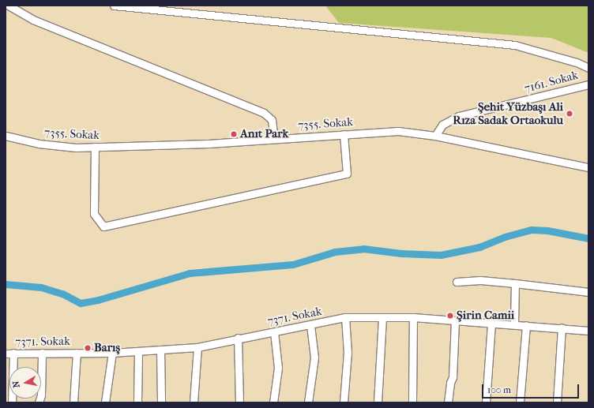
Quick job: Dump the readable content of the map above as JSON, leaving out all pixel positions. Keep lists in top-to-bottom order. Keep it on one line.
{"streets":{"street":["7161. Sokak","7355. Sokak","7371. Sokak"]},"crossings":[["7161. Sokak","7355. Sokak"]],"places":["Şehit Yüzbaşı Ali Rıza Sadak Ortaokulu","Anıt Park","Şirin Camii","Barış"],"scale_bar":"100 m","north":"left"}
